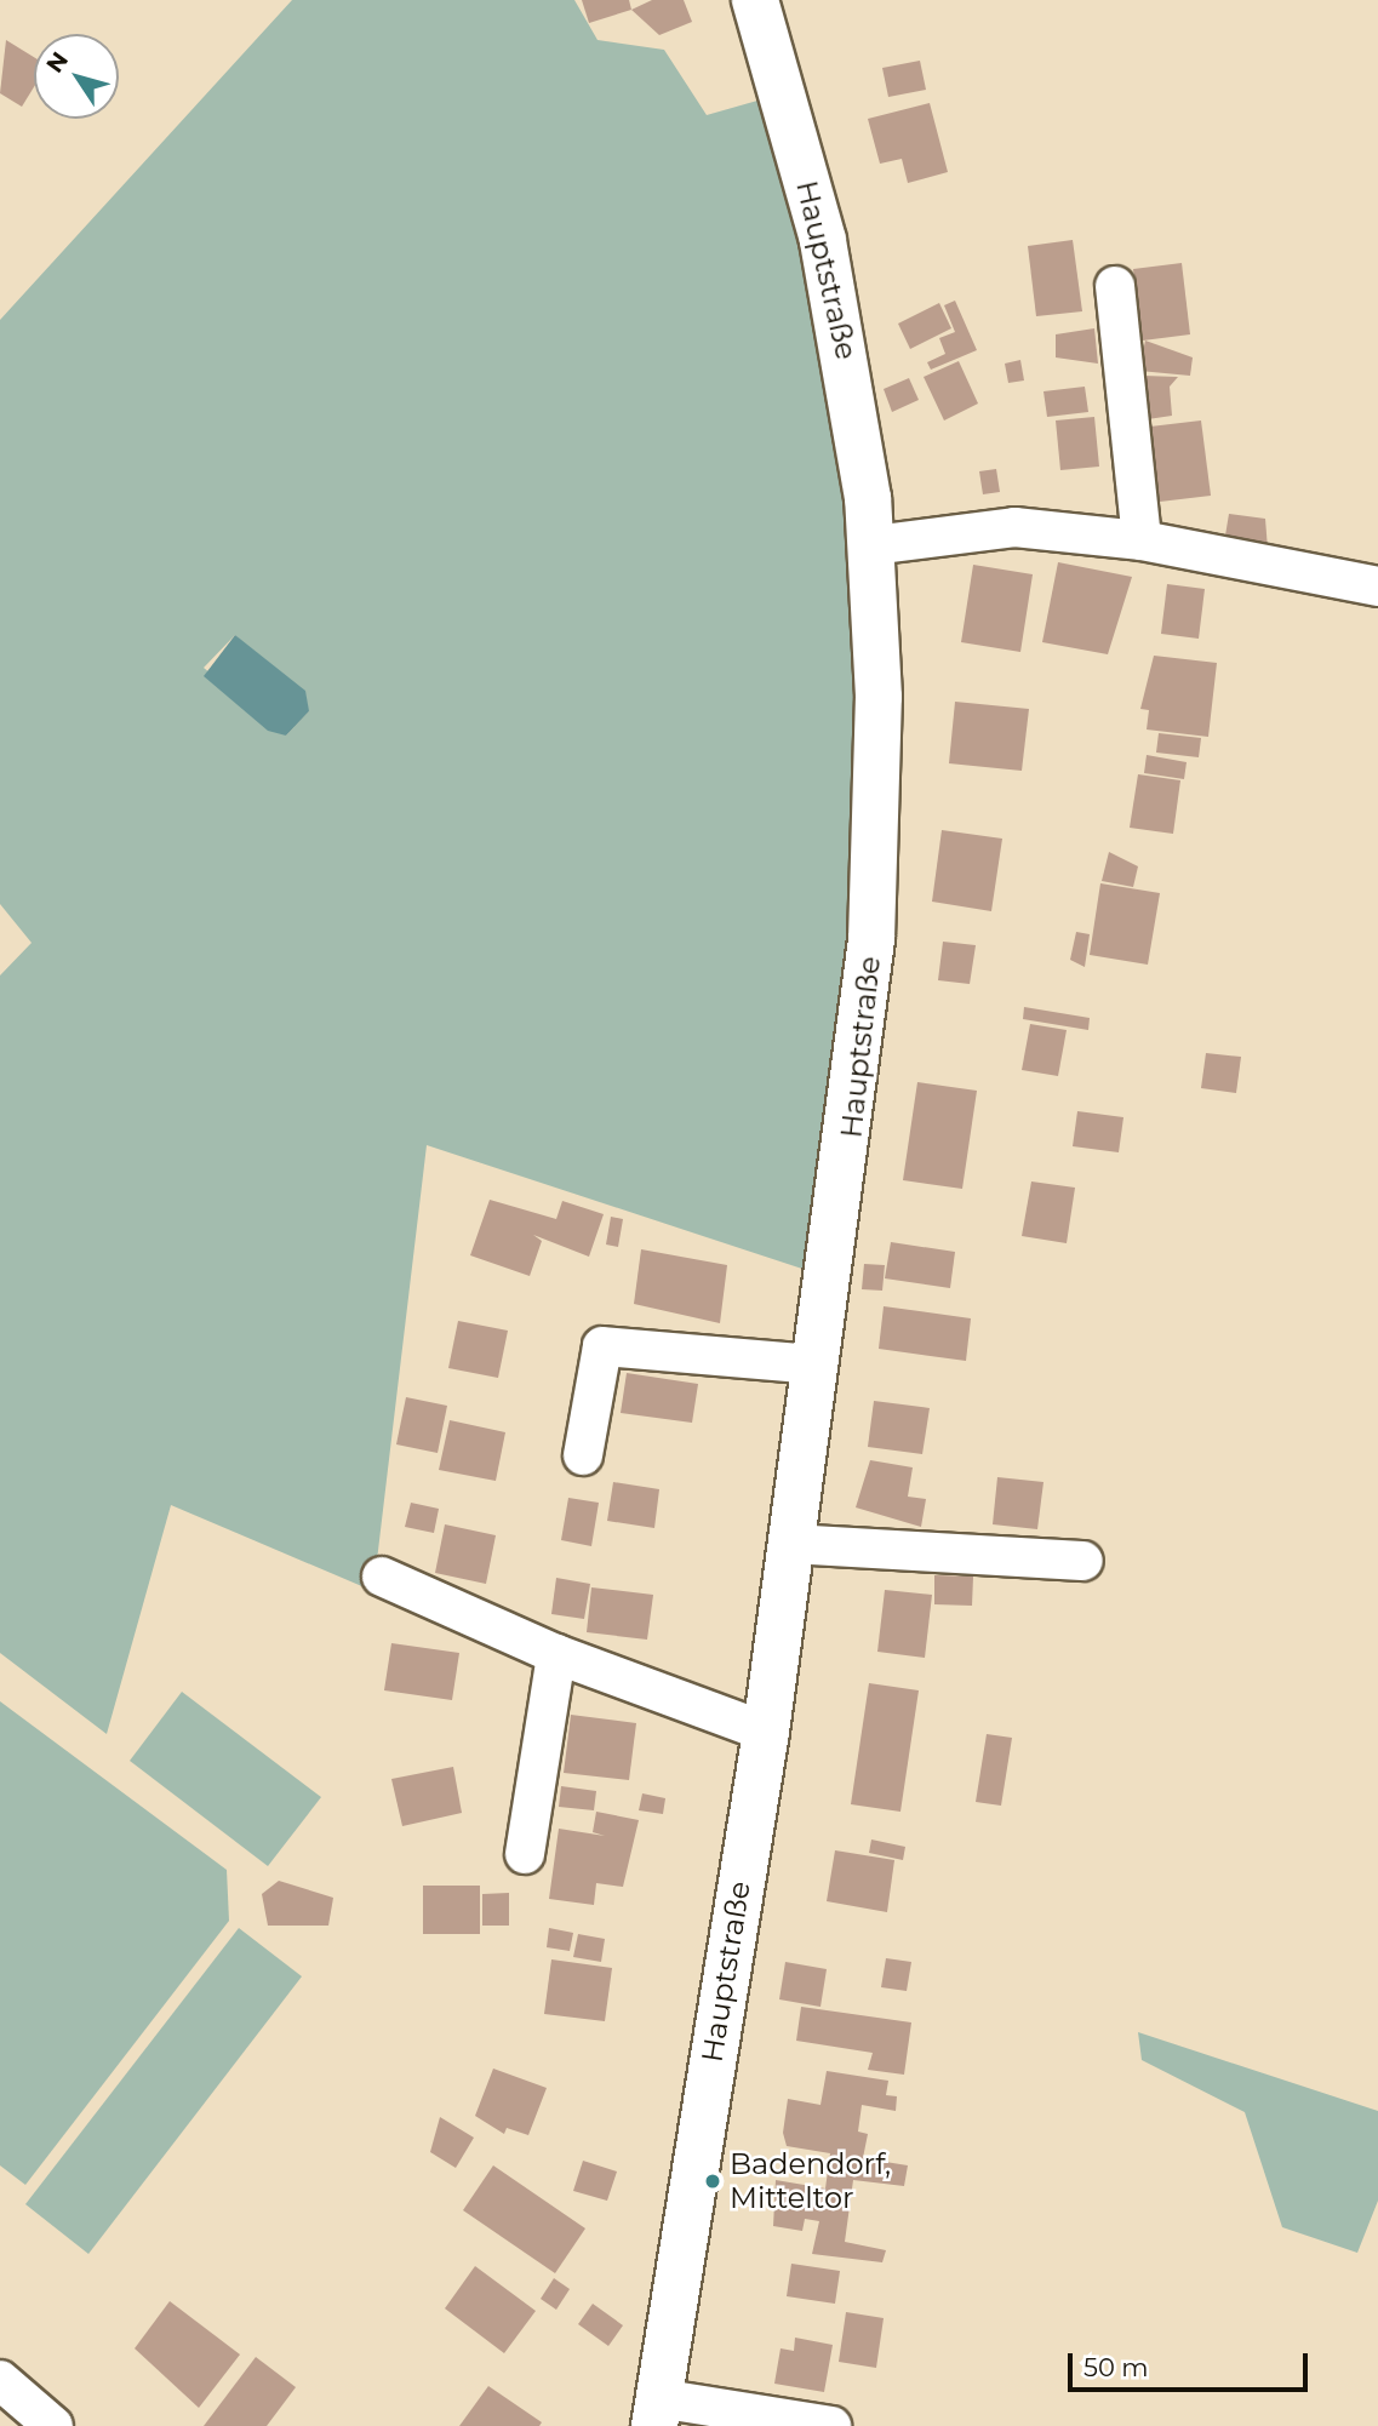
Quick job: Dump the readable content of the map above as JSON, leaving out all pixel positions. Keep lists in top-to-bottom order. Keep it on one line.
{"streets":{"main road":["Hauptstraße"]},"places":["Badendorf, Mitteltor"],"scale_bar":"50 m","north":"top left"}
